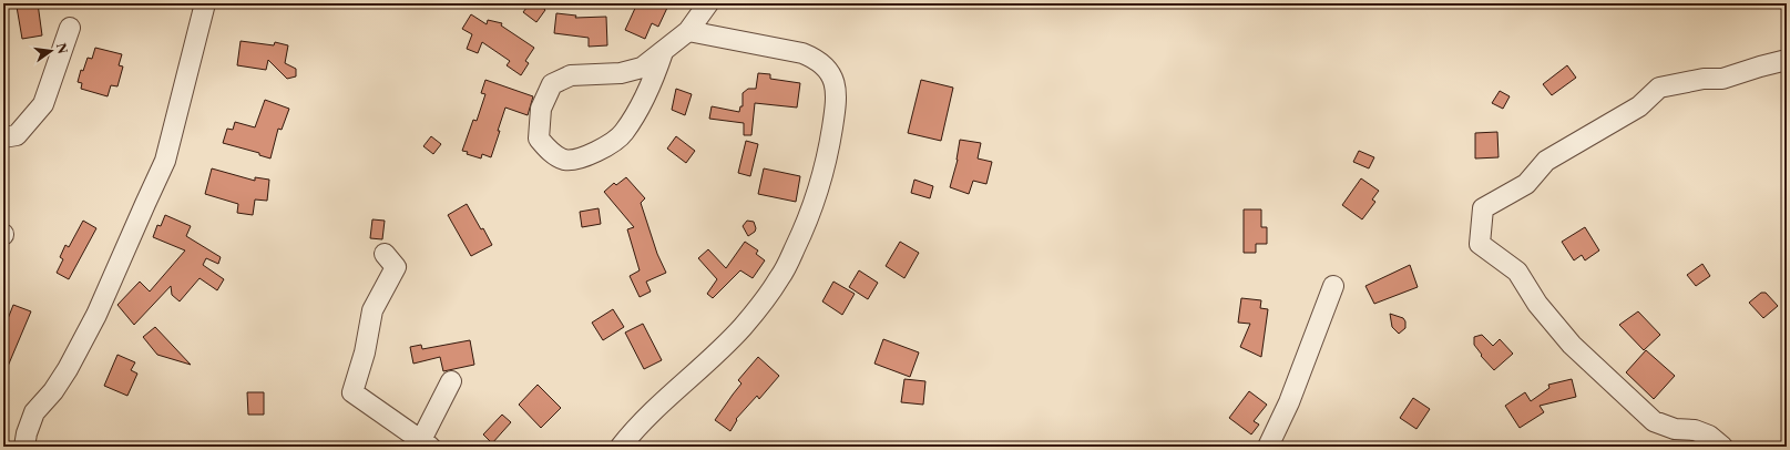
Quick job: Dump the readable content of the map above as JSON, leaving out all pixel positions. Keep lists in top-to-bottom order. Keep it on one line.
{"north":"right"}
